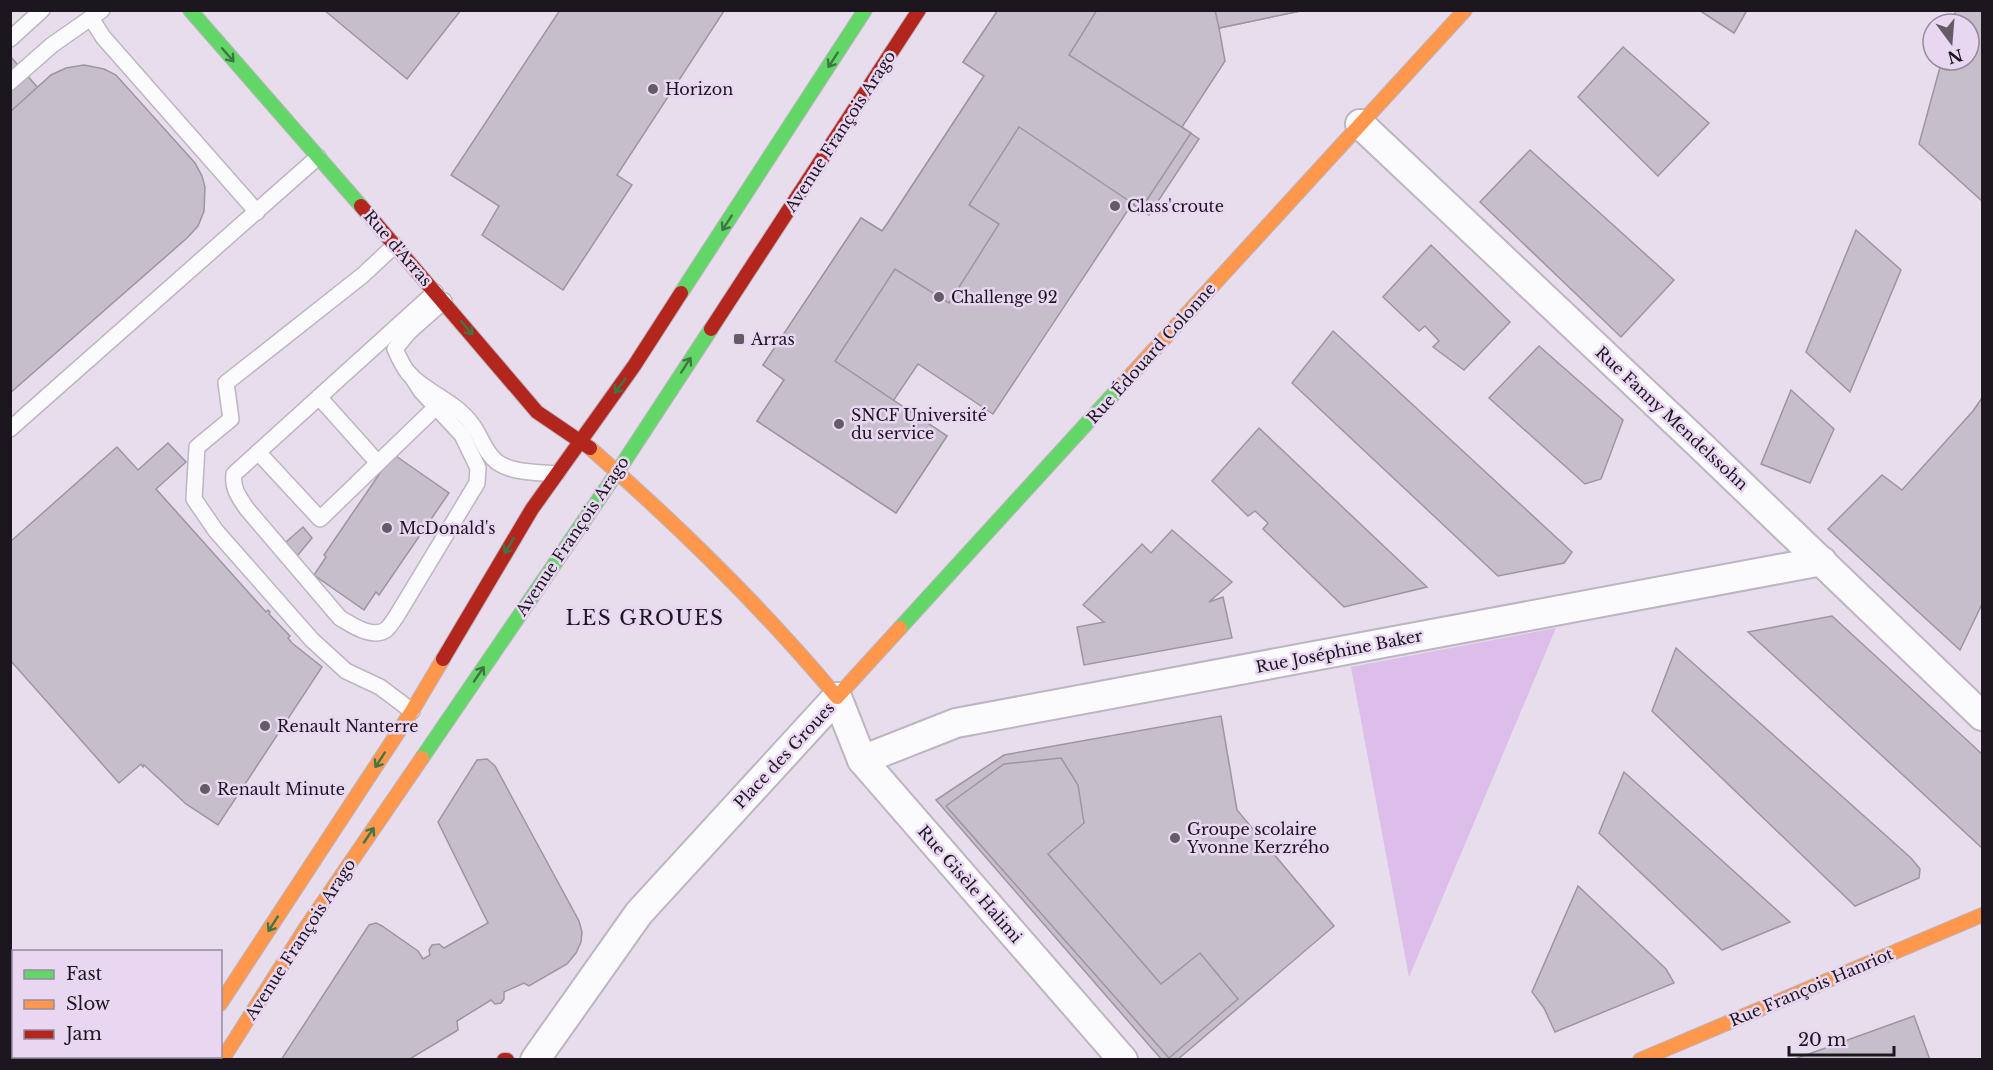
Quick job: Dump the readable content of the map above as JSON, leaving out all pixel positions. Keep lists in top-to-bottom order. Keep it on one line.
{"streets":{"main road":["Avenue François Arago","Rue d'Arras","Rue Édouard Colonne","Place des Groues","Rue François Hanriot"],"street":["Rue Fanny Mendelssohn","Rue Joséphine Baker","Rue Gisèle Halimi"]},"crossings":[["Avenue François Arago","Rue d'Arras"],["Avenue François Arago","Place des Groues"],["Rue d'Arras","Place des Groues"],["Rue Édouard Colonne","Rue Fanny Mendelssohn"],["Rue Édouard Colonne","Place des Groues"],["Rue Édouard Colonne","Rue Gisèle Halimi"],["Rue Fanny Mendelssohn","Rue Joséphine Baker"],["Rue Joséphine Baker","Rue Gisèle Halimi"],["Place des Groues","Rue Gisèle Halimi"]],"one_way":["Rue d'Arras"],"districts":["LES GROUES"],"places":{"other":["Horizon","Class'croute","Challenge 92","SNCF Université du service","McDonald's","Renault Nanterre","Renault Minute","Groupe scolaire Yvonne Kerzrého"],"transit":["Arras"]},"legend":["Fast","Slow","Jam"],"scale_bar":"20 m","north":"bottom"}
